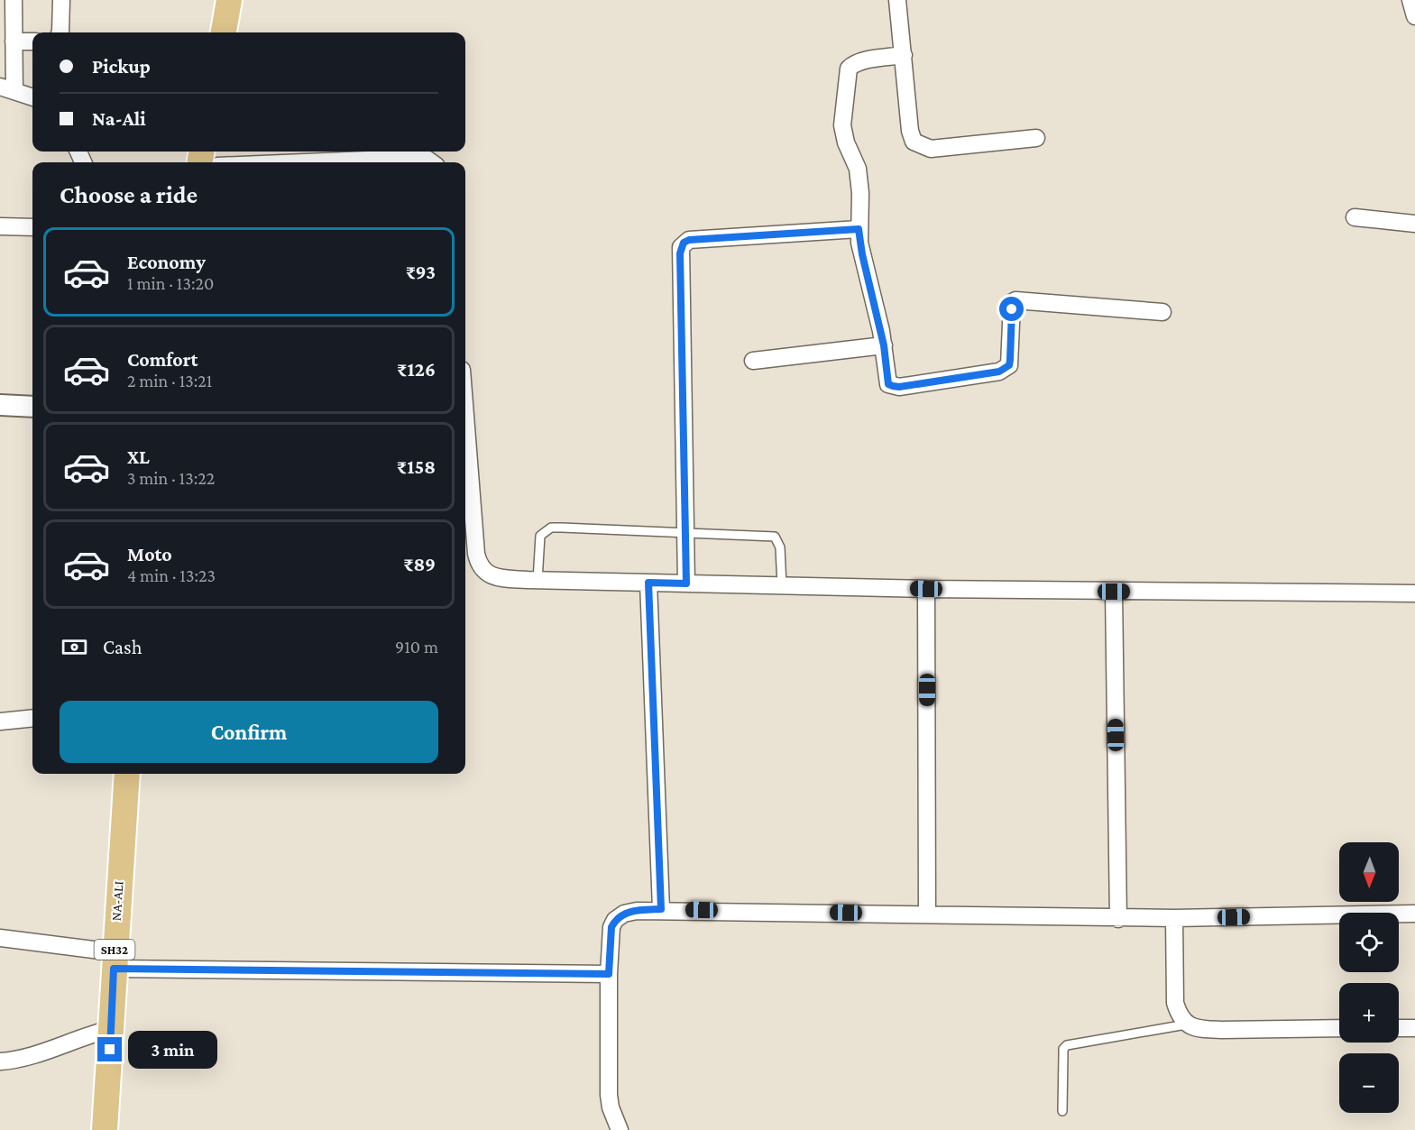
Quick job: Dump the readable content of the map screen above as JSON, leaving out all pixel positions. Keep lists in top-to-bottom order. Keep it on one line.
{"streets":{"main road":["NA-ALI","SH32"]},"north":"bottom","page":{"banner":["Pickup","Na-Ali"],"heading":"Choose a ride","list":[{"name":"Economy","note":"1 min · 13:20","value":"₹93"},{"name":"Comfort","note":"2 min · 13:21","value":"₹126"},{"name":"XL","note":"3 min · 13:22","value":"₹158"},{"name":"Moto","note":"4 min · 13:23","value":"₹89"}],"pay":["Cash","910 m"],"buttons":"Confirm","map_buttons":["+","−"],"bubble":"3 min"}}
